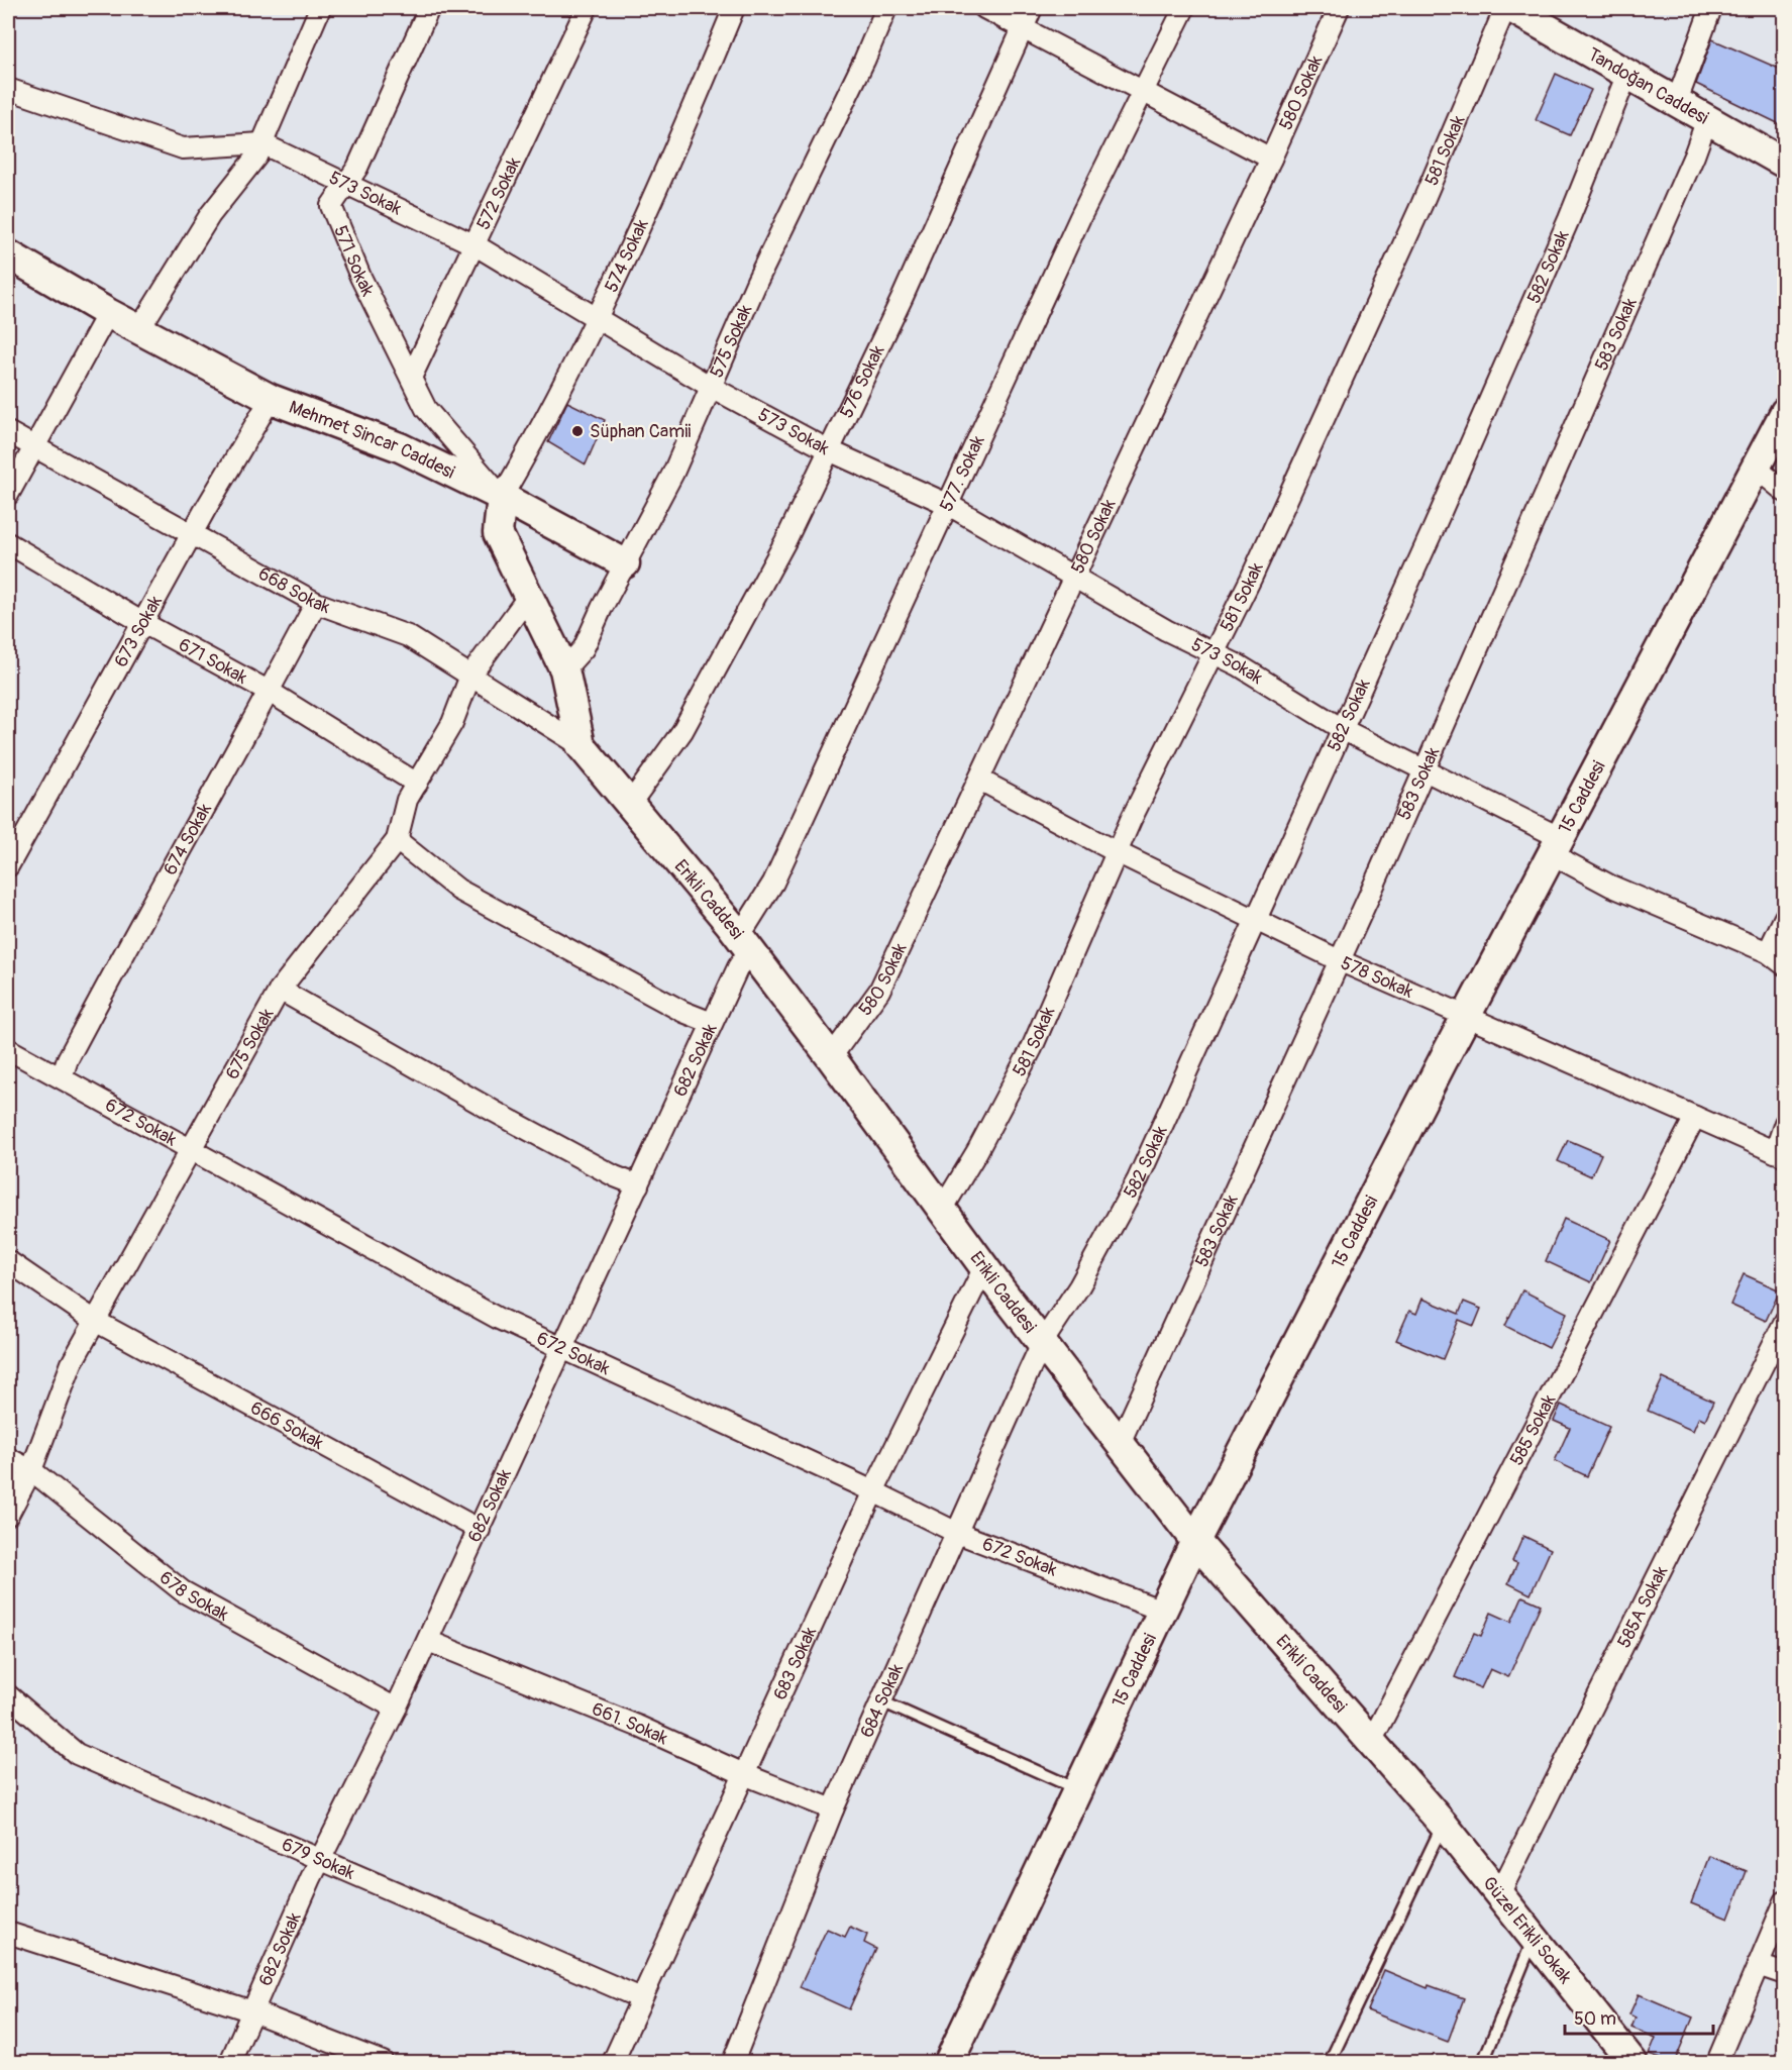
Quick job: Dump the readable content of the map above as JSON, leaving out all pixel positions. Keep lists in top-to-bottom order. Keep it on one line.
{"streets":{"street":["Tandoğan Caddesi","580 Sokak","581 Sokak","573 Sokak","572 Sokak","574 Sokak","571 Sokak","582 Sokak","583 Sokak","575 Sokak","576 Sokak","Mehmet Sincar Caddesi","577. Sokak","668 Sokak","673 Sokak","671 Sokak","15 Caddesi","674 Sokak","Erikli Caddesi","578 Sokak","675 Sokak","682 Sokak","672 Sokak","666 Sokak","585 Sokak","678 Sokak","585A Sokak","683 Sokak","684 Sokak","661. Sokak","679 Sokak","Güzel Erikli Sokak"]},"crossings":[["Tandoğan Caddesi","581 Sokak"],["Tandoğan Caddesi","582 Sokak"],["Tandoğan Caddesi","583 Sokak"],["580 Sokak","573 Sokak"],["580 Sokak","Erikli Caddesi"],["580 Sokak","578 Sokak"],["581 Sokak","573 Sokak"],["581 Sokak","Erikli Caddesi"],["581 Sokak","578 Sokak"],["573 Sokak","572 Sokak"],["573 Sokak","574 Sokak"],["573 Sokak","571 Sokak"],["573 Sokak","582 Sokak"],["573 Sokak","583 Sokak"],["573 Sokak","575 Sokak"],["573 Sokak","576 Sokak"],["573 Sokak","577. Sokak"],["573 Sokak","15 Caddesi"],["572 Sokak","571 Sokak"],["574 Sokak","571 Sokak"],["574 Sokak","Mehmet Sincar Caddesi"],["571 Sokak","Mehmet Sincar Caddesi"],["582 Sokak","Erikli Caddesi"],["582 Sokak","578 Sokak"],["582 Sokak","684 Sokak"],["583 Sokak","Erikli Caddesi"],["583 Sokak","578 Sokak"],["575 Sokak","Mehmet Sincar Caddesi"],["576 Sokak","Erikli Caddesi"],["Mehmet Sincar Caddesi","673 Sokak"],["577. Sokak","Erikli Caddesi"],["577. Sokak","682 Sokak"],["668 Sokak","673 Sokak"],["668 Sokak","674 Sokak"],["668 Sokak","Erikli Caddesi"],["668 Sokak","675 Sokak"],["673 Sokak","671 Sokak"],["671 Sokak","674 Sokak"],["671 Sokak","675 Sokak"],["15 Caddesi","Erikli Caddesi"],["15 Caddesi","578 Sokak"],["15 Caddesi","672 Sokak"],["674 Sokak","672 Sokak"],["Erikli Caddesi","682 Sokak"],["Erikli Caddesi","585 Sokak"],["Erikli Caddesi","683 Sokak"],["Erikli Caddesi","684 Sokak"],["Erikli Caddesi","Güzel Erikli Sokak"],["578 Sokak","585 Sokak"],["675 Sokak","672 Sokak"],["675 Sokak","666 Sokak"],["675 Sokak","678 Sokak"],["682 Sokak","672 Sokak"],["682 Sokak","666 Sokak"],["682 Sokak","678 Sokak"],["682 Sokak","661. Sokak"],["682 Sokak","679 Sokak"],["672 Sokak","683 Sokak"],["672 Sokak","684 Sokak"],["585A Sokak","Güzel Erikli Sokak"],["683 Sokak","661. Sokak"],["683 Sokak","679 Sokak"],["684 Sokak","661. Sokak"]],"places":["Süphan Camii"],"scale_bar":"50 m"}
